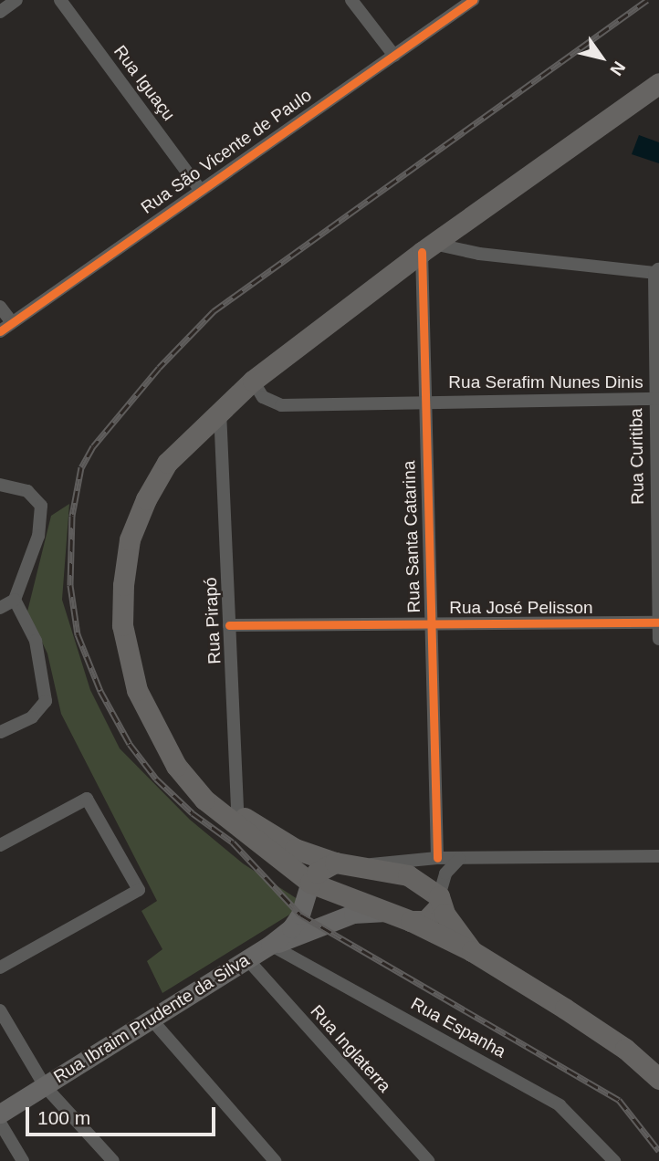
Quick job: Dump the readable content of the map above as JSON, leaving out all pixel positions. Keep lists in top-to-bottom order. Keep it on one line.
{"streets":{"street":["Rua Iguaçu","Rua São Vicente de Paulo","Rua Serafim Nunes Dinis","Rua Curitiba","Rua Santa Catarina","Rua José Pelisson","Rua Pirapó","Rua Ibraim Prudente da Silva","Rua Espanha","Rua Inglaterra"]},"crossings":[["Rua Iguaçu","Rua São Vicente de Paulo"],["Rua Serafim Nunes Dinis","Rua Curitiba"],["Rua Serafim Nunes Dinis","Rua Santa Catarina"],["Rua Curitiba","Rua José Pelisson"],["Rua Santa Catarina","Rua José Pelisson"],["Rua José Pelisson","Rua Pirapó"],["Rua Ibraim Prudente da Silva","Rua Espanha"],["Rua Ibraim Prudente da Silva","Rua Inglaterra"]],"scale_bar":"100 m","north":"bottom right"}
